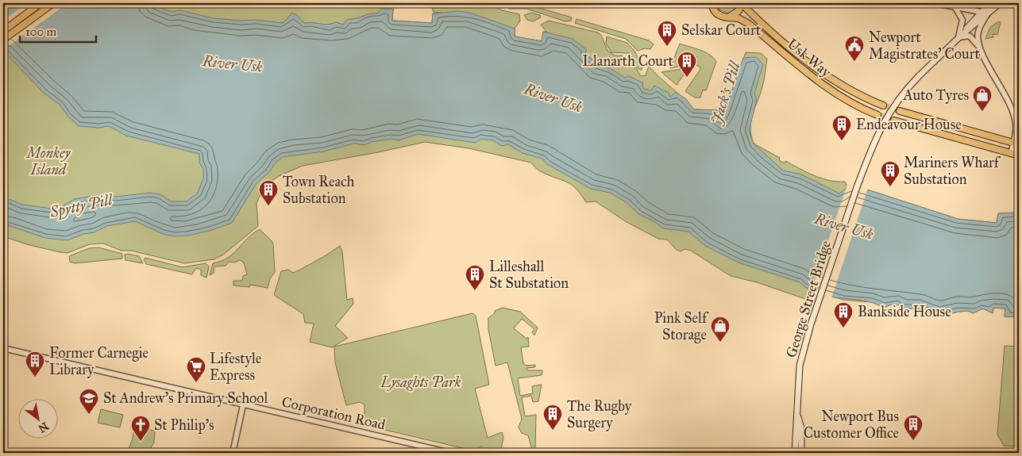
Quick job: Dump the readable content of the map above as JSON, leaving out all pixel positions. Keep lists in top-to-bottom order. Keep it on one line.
{"streets":{"main road":["Usk Way","George Street Bridge"],"street":["Corporation Road"]},"water":["River Usk","Jack's Pill","Spytty Pill"],"parks":["Monkey Island","Lysaghts Park"],"places":{"building":["Selskar Court","Llanarth Court","Endeavour House","Mariners Wharf Substation","Town Reach Substation","Lilleshall St Substation","Bankside House","Former Carnegie Library","The Rugby Surgery","Newport Bus Customer Office"],"public building":["Newport Magistrates' Court"],"shop":["Auto Tyres","Pink Self Storage"],"supermarket":["Lifestyle Express"],"school or university":["St Andrew's Primary School"],"church":["St Philip's"]},"scale_bar":"100 m","north":"bottom right"}
